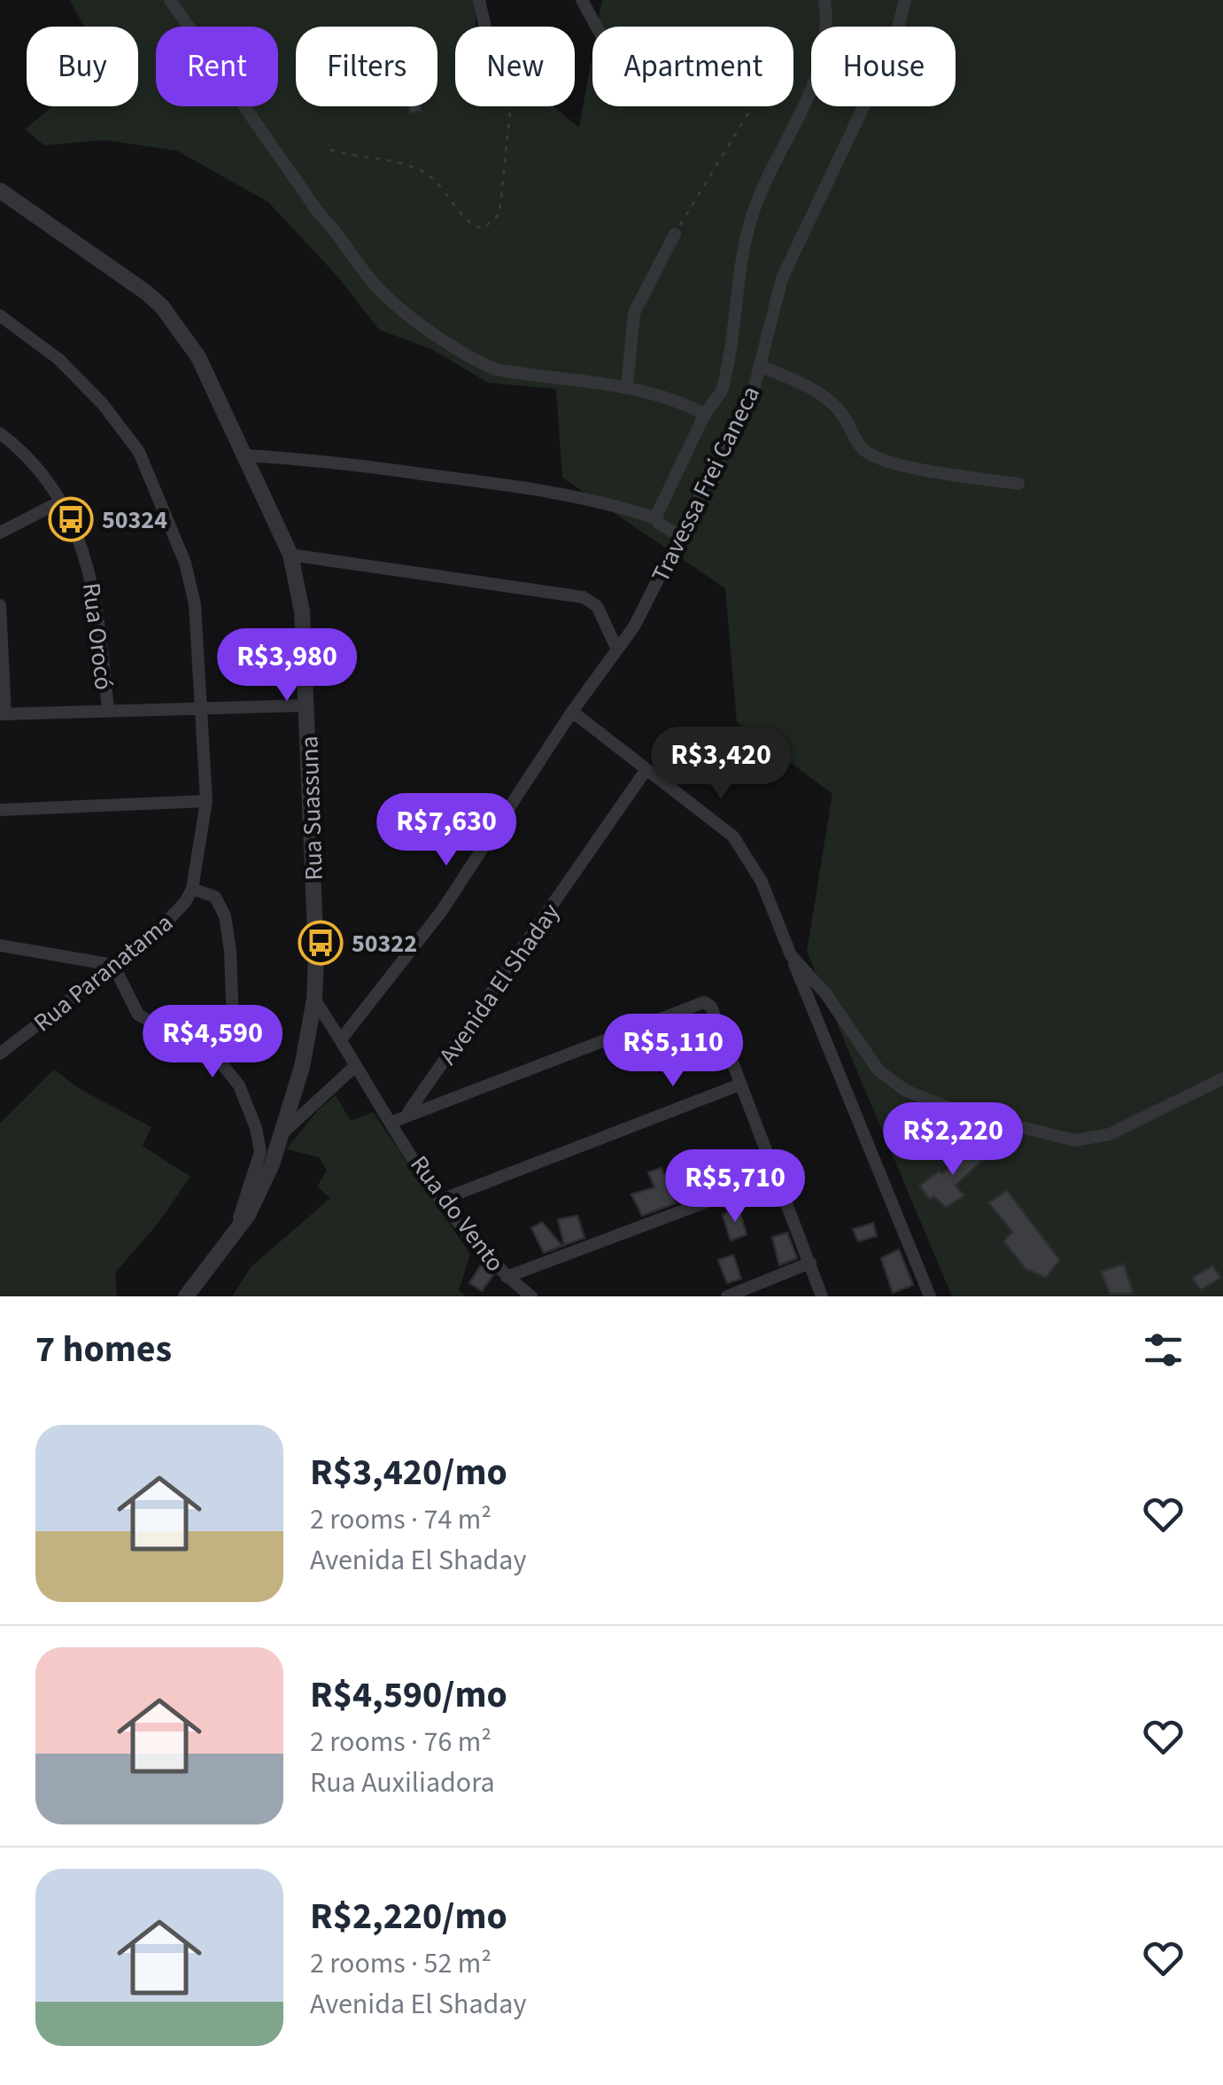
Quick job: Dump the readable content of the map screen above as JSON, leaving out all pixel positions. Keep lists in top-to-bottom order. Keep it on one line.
{"streets":{"street":["Travessa Frei Caneca","Rua Orocó","Rua Suassuna","Rua Paranatama","Avenida El Shaday","Rua do Vento"]},"crossings":[["Travessa Frei Caneca","Rua do Vento"],["Rua Suassuna","Rua do Vento"]],"places":{"bus stop":["50324","50322"]},"page":{"chip":["Buy","Rent","Filters","New","Apartment","House"],"price":["R$3,980","R$3,420","R$7,630","R$4,590","R$5,110","R$2,220","R$5,710"],"heading":"7 homes","list":[{"name":"R$3,420/mo","note":"2 rooms · 74 m² · Avenida El Shaday"},{"name":"R$4,590/mo","note":"2 rooms · 76 m² · Rua Auxiliadora"},{"name":"R$2,220/mo","note":"2 rooms · 52 m² · Avenida El Shaday"}]}}
